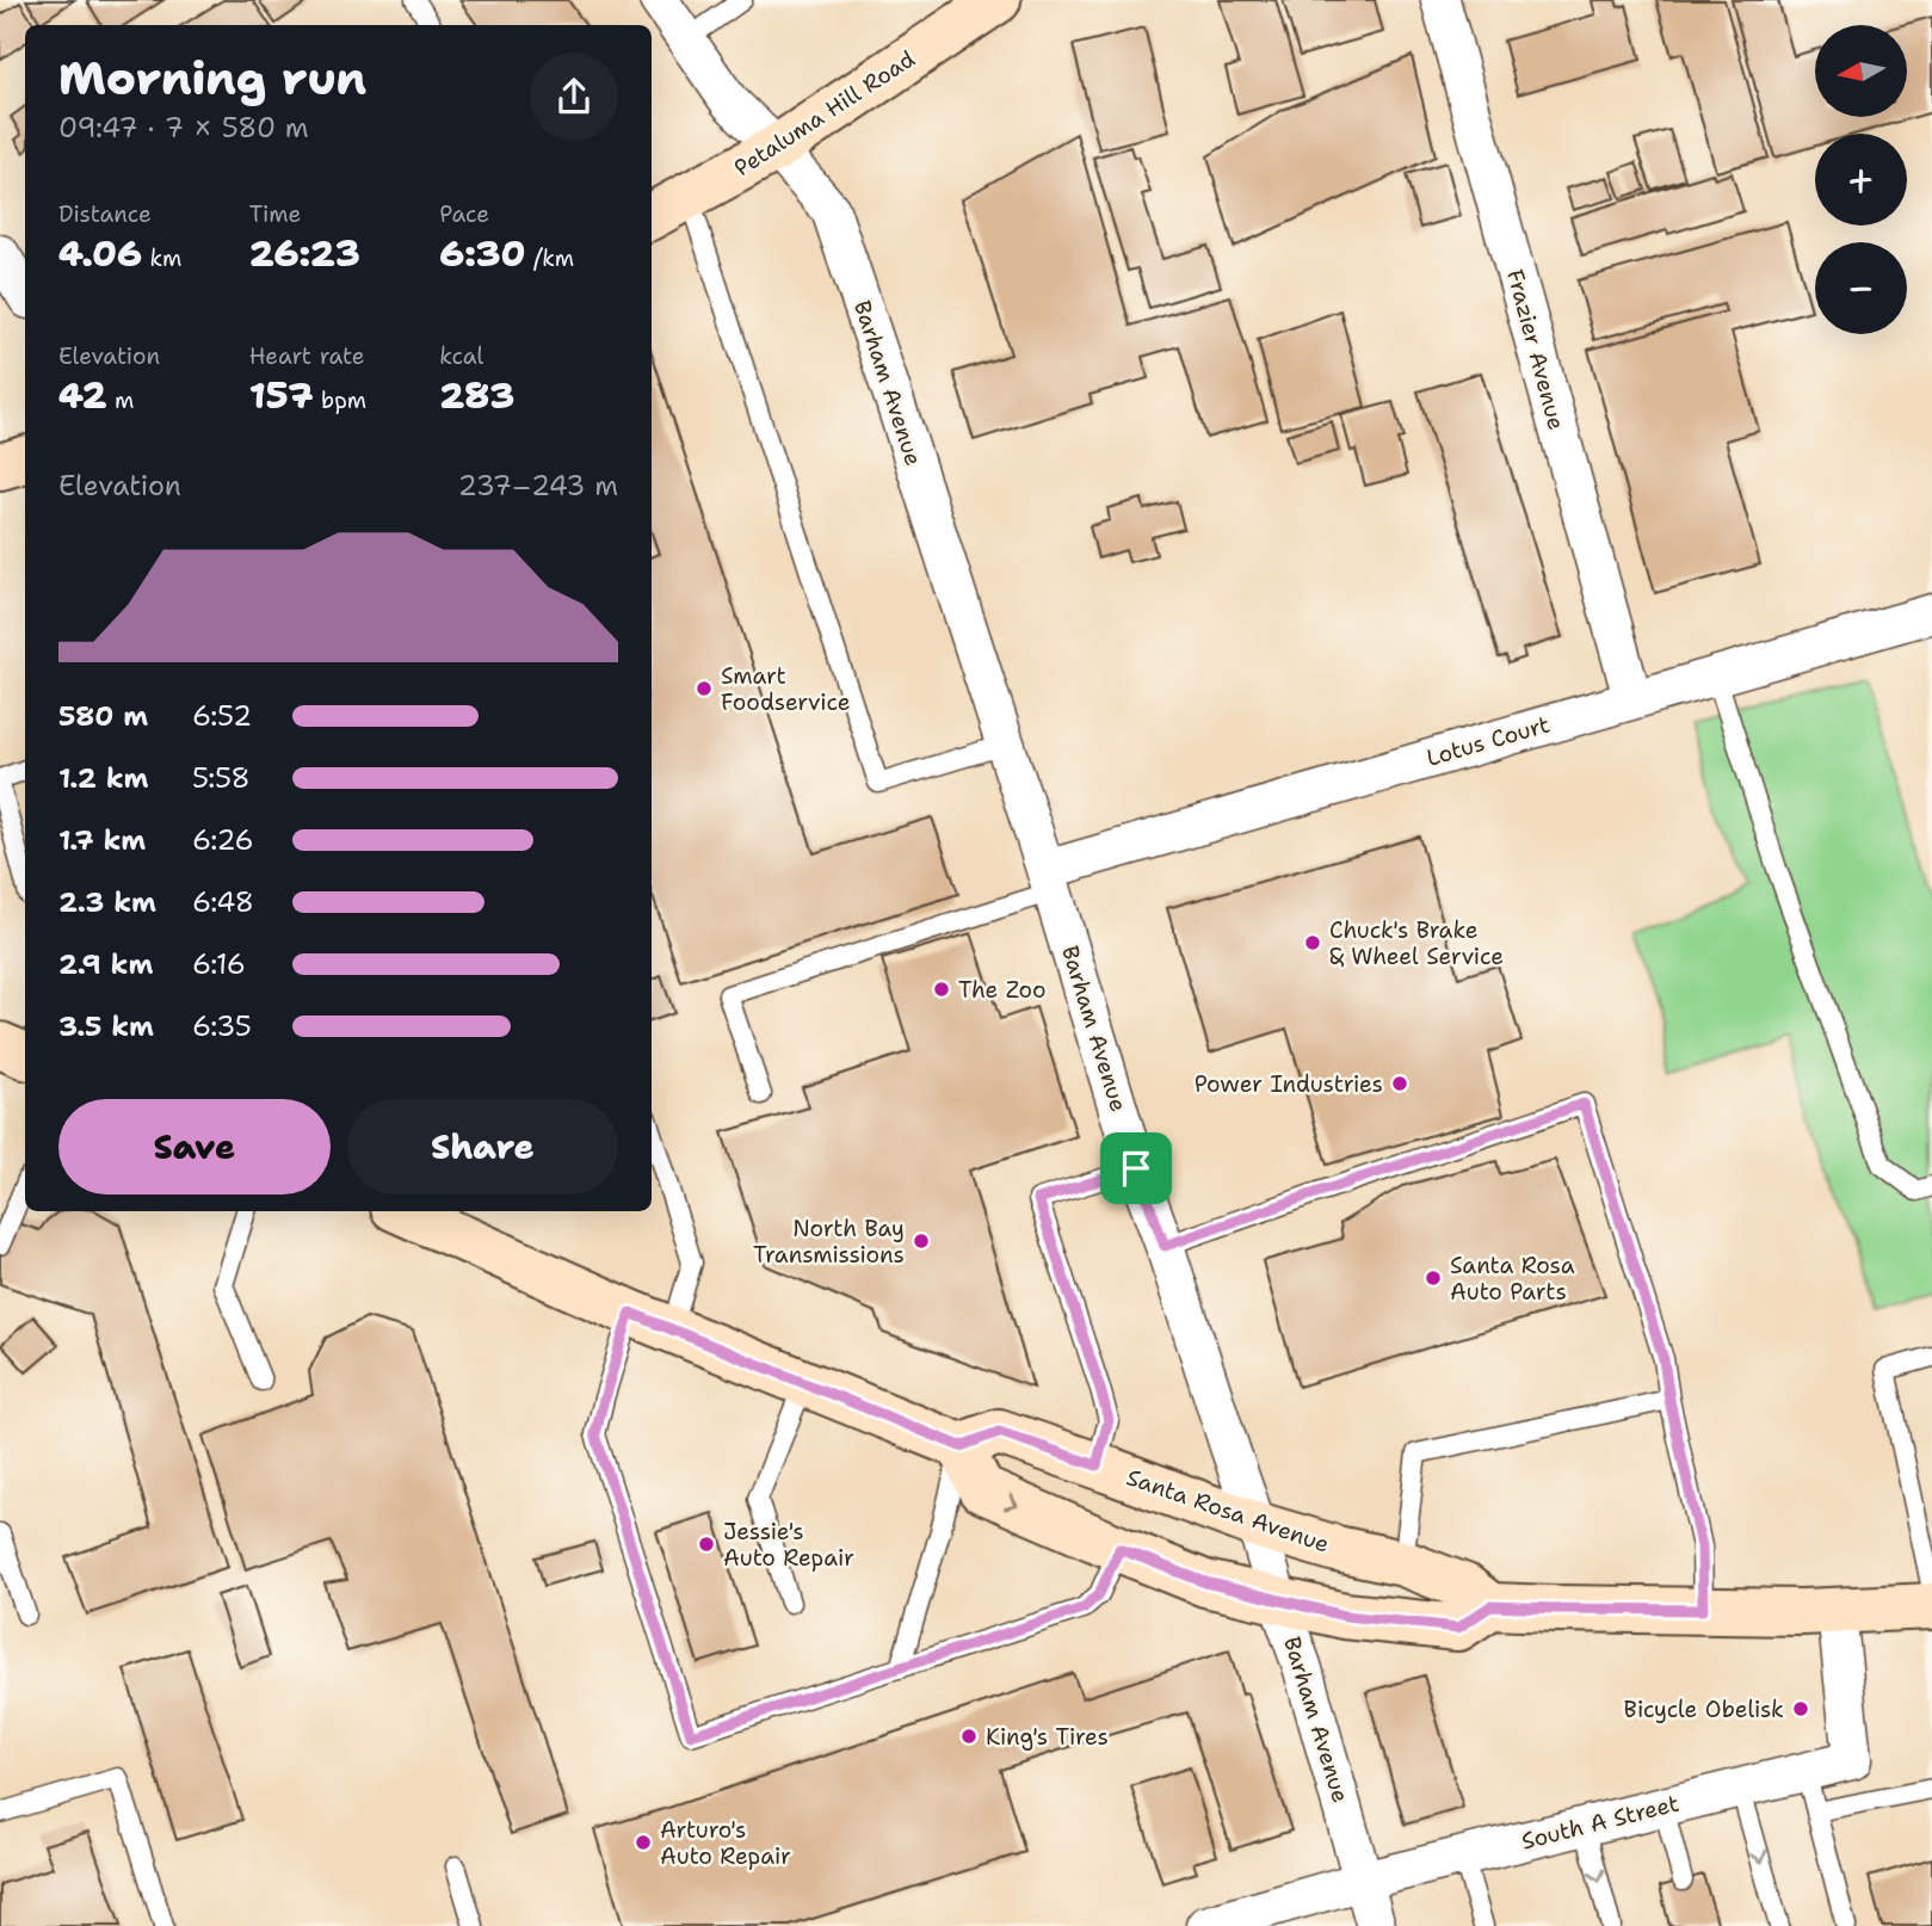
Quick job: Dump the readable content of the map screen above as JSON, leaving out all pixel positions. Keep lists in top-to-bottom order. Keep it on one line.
{"streets":{"main road":["Petaluma Hill Road","Santa Rosa Avenue"],"street":["Frazier Avenue","Barham Avenue","Lotus Court","South A Street"]},"crossings":[["Petaluma Hill Road","Barham Avenue"],["Frazier Avenue","Lotus Court"],["Barham Avenue","Lotus Court"],["Barham Avenue","Santa Rosa Avenue"],["Barham Avenue","South A Street"]],"places":["Smart Foodservice","Chuck's Brake & Wheel Service","The Zoo","Power Industries","North Bay Transmissions","Santa Rosa Auto Parts","Jessie's Auto Repair","Bicycle Obelisk","King's Tires","Arturo's Auto Repair"],"north":"left","page":{"map_buttons":["+","−"],"heading":["Morning run","09:47 · 7 × 580 m"],"stats":[["Distance","4.06 km"],["Time","26:23"],["Pace","6:30 /km"],["Elevation","42 m"],["Heart rate","157 bpm"],["kcal","283"]],"chart":["Elevation","237–243 m"],"list":[{"name":"580 m","note":"6:52"},{"name":"1.2 km","note":"5:58"},{"name":"1.7 km","note":"6:26"},{"name":"2.3 km","note":"6:48"},{"name":"2.9 km","note":"6:16"},{"name":"3.5 km","note":"6:35"}],"buttons":["Save","Share"]}}
